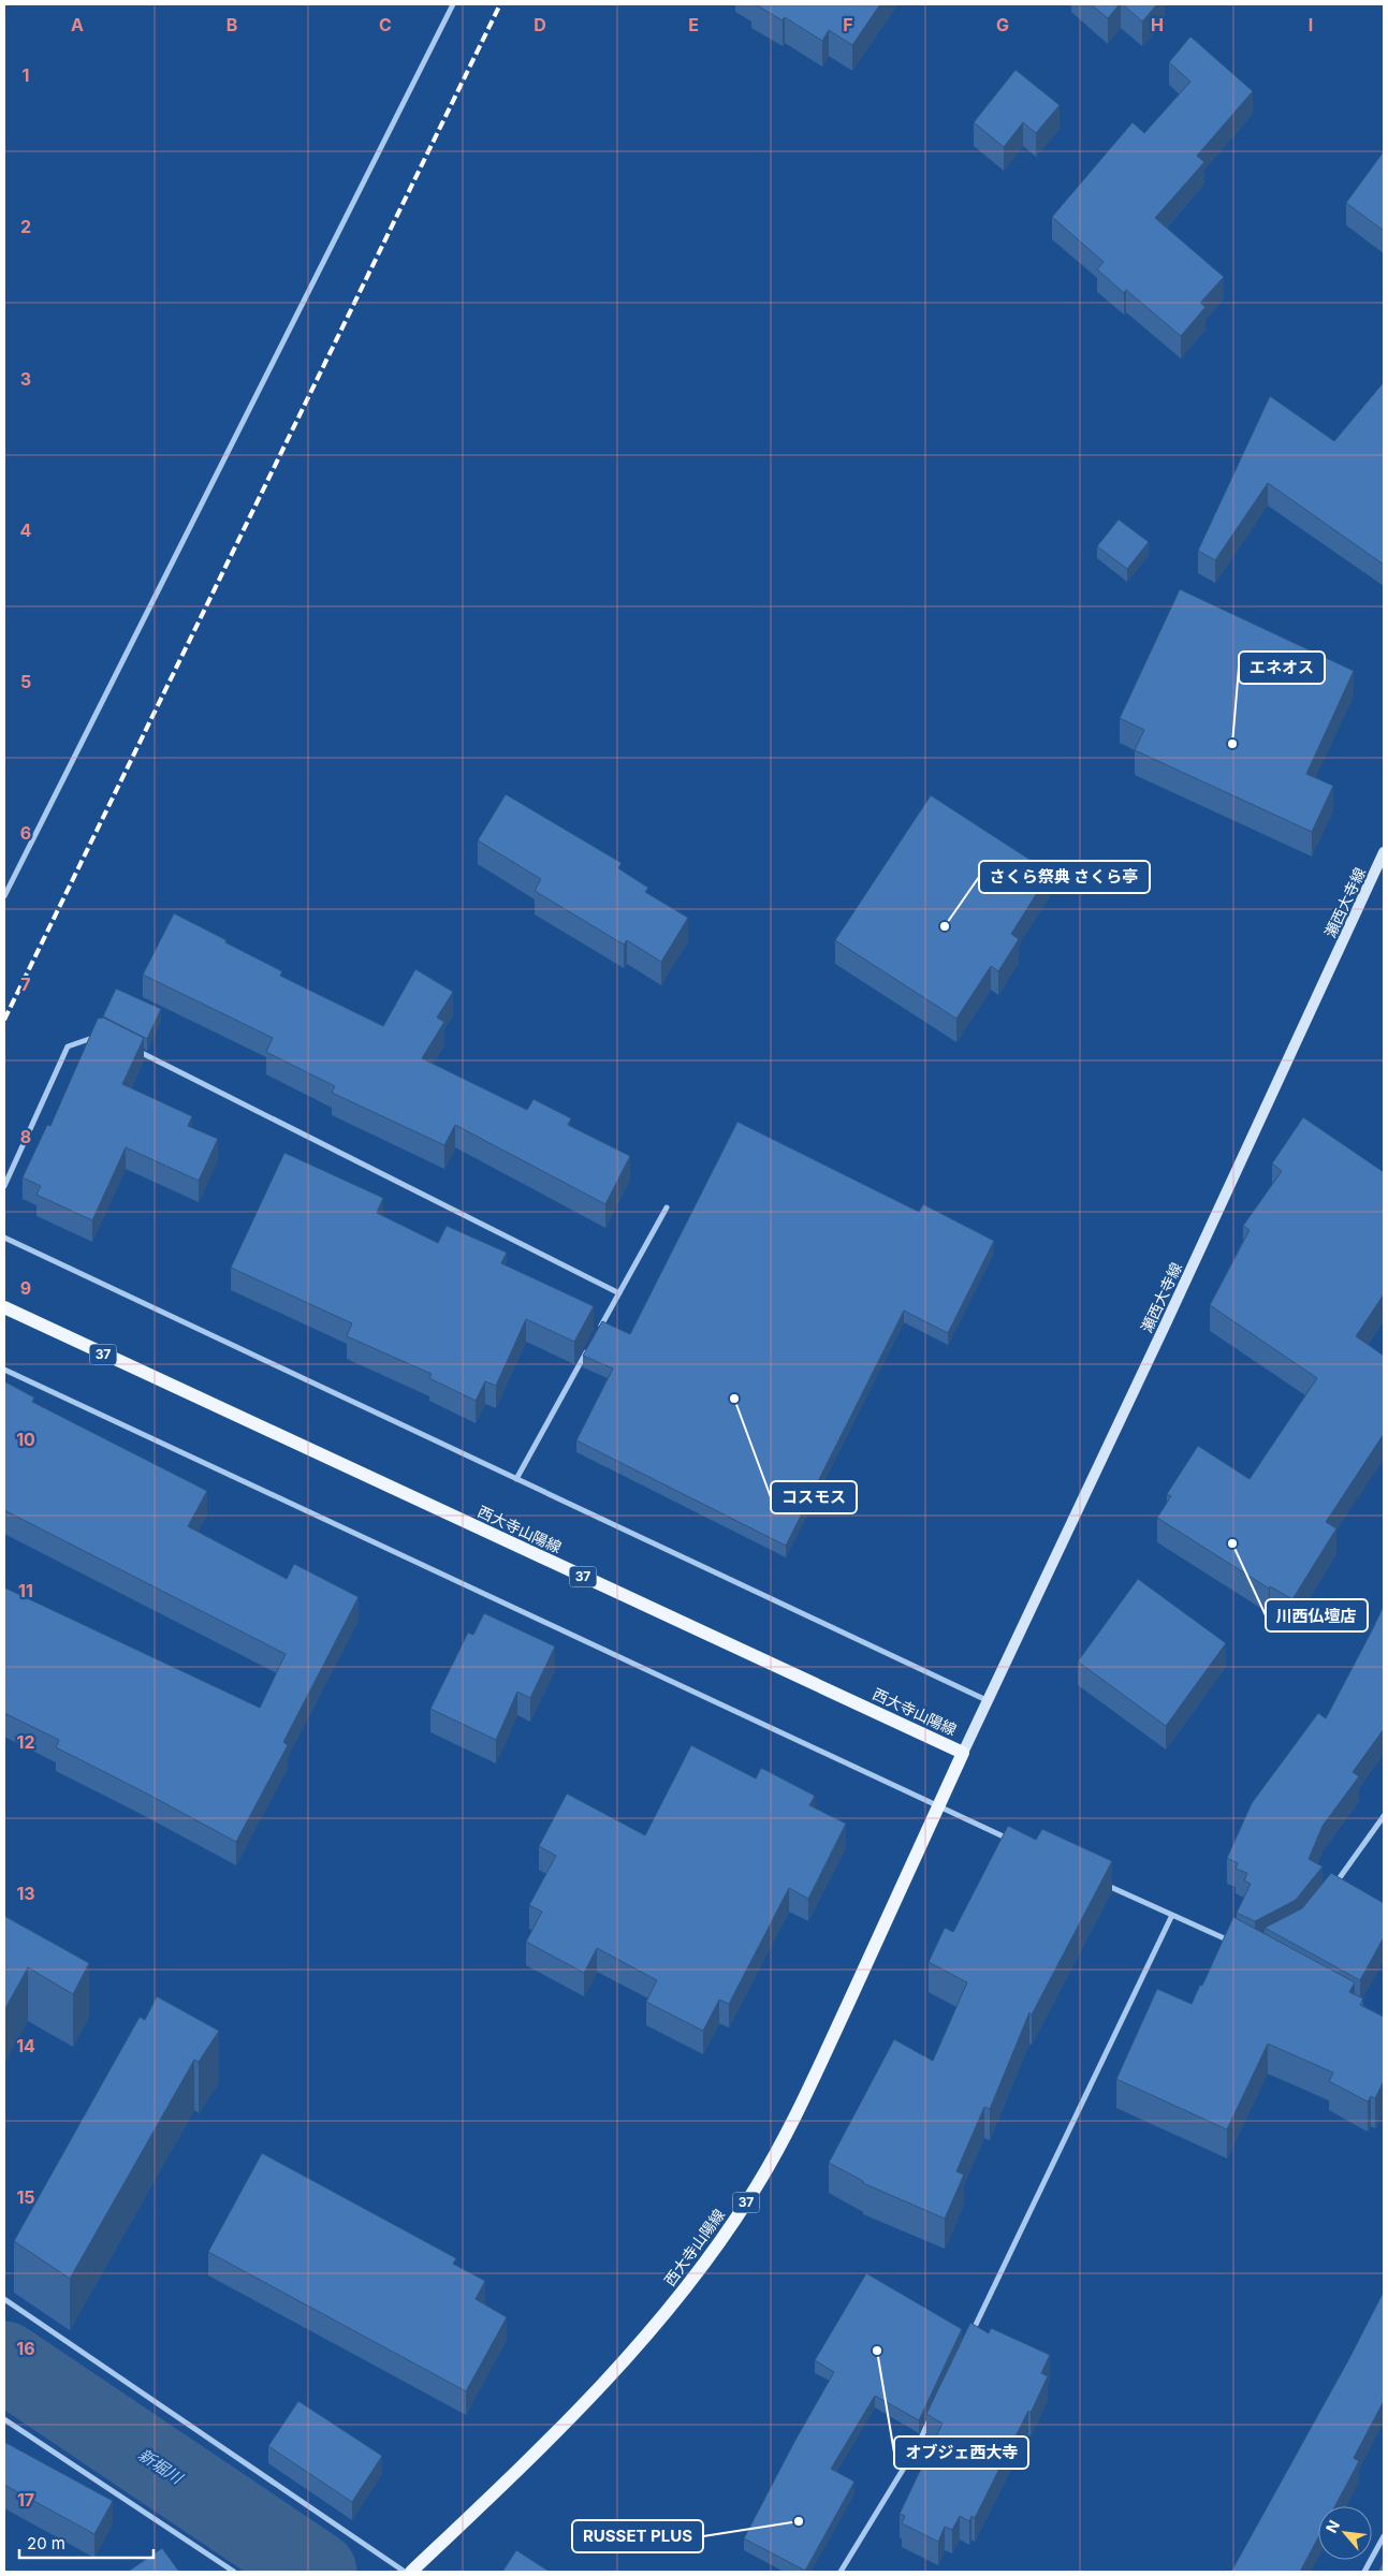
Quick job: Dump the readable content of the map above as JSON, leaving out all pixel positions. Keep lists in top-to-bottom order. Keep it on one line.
{"streets":{"main road":["瀬西大寺線","37","西大寺山陽線"]},"crossings":[["瀬西大寺線","西大寺山陽線"]],"water":["新堀川"],"places":["エネオス","さくら祭典 さくら亭","コスモス","川西仏壇店","オブジェ西大寺","RUSSET PLUS"],"scale_bar":"20 m","north":"top left","grid":{"columns":["A","B","C","D","E","F","G","H","I"],"rows":["1","2","3","4","5","6","7","8","9","10","11","12","13","14","15","16","17"]}}
